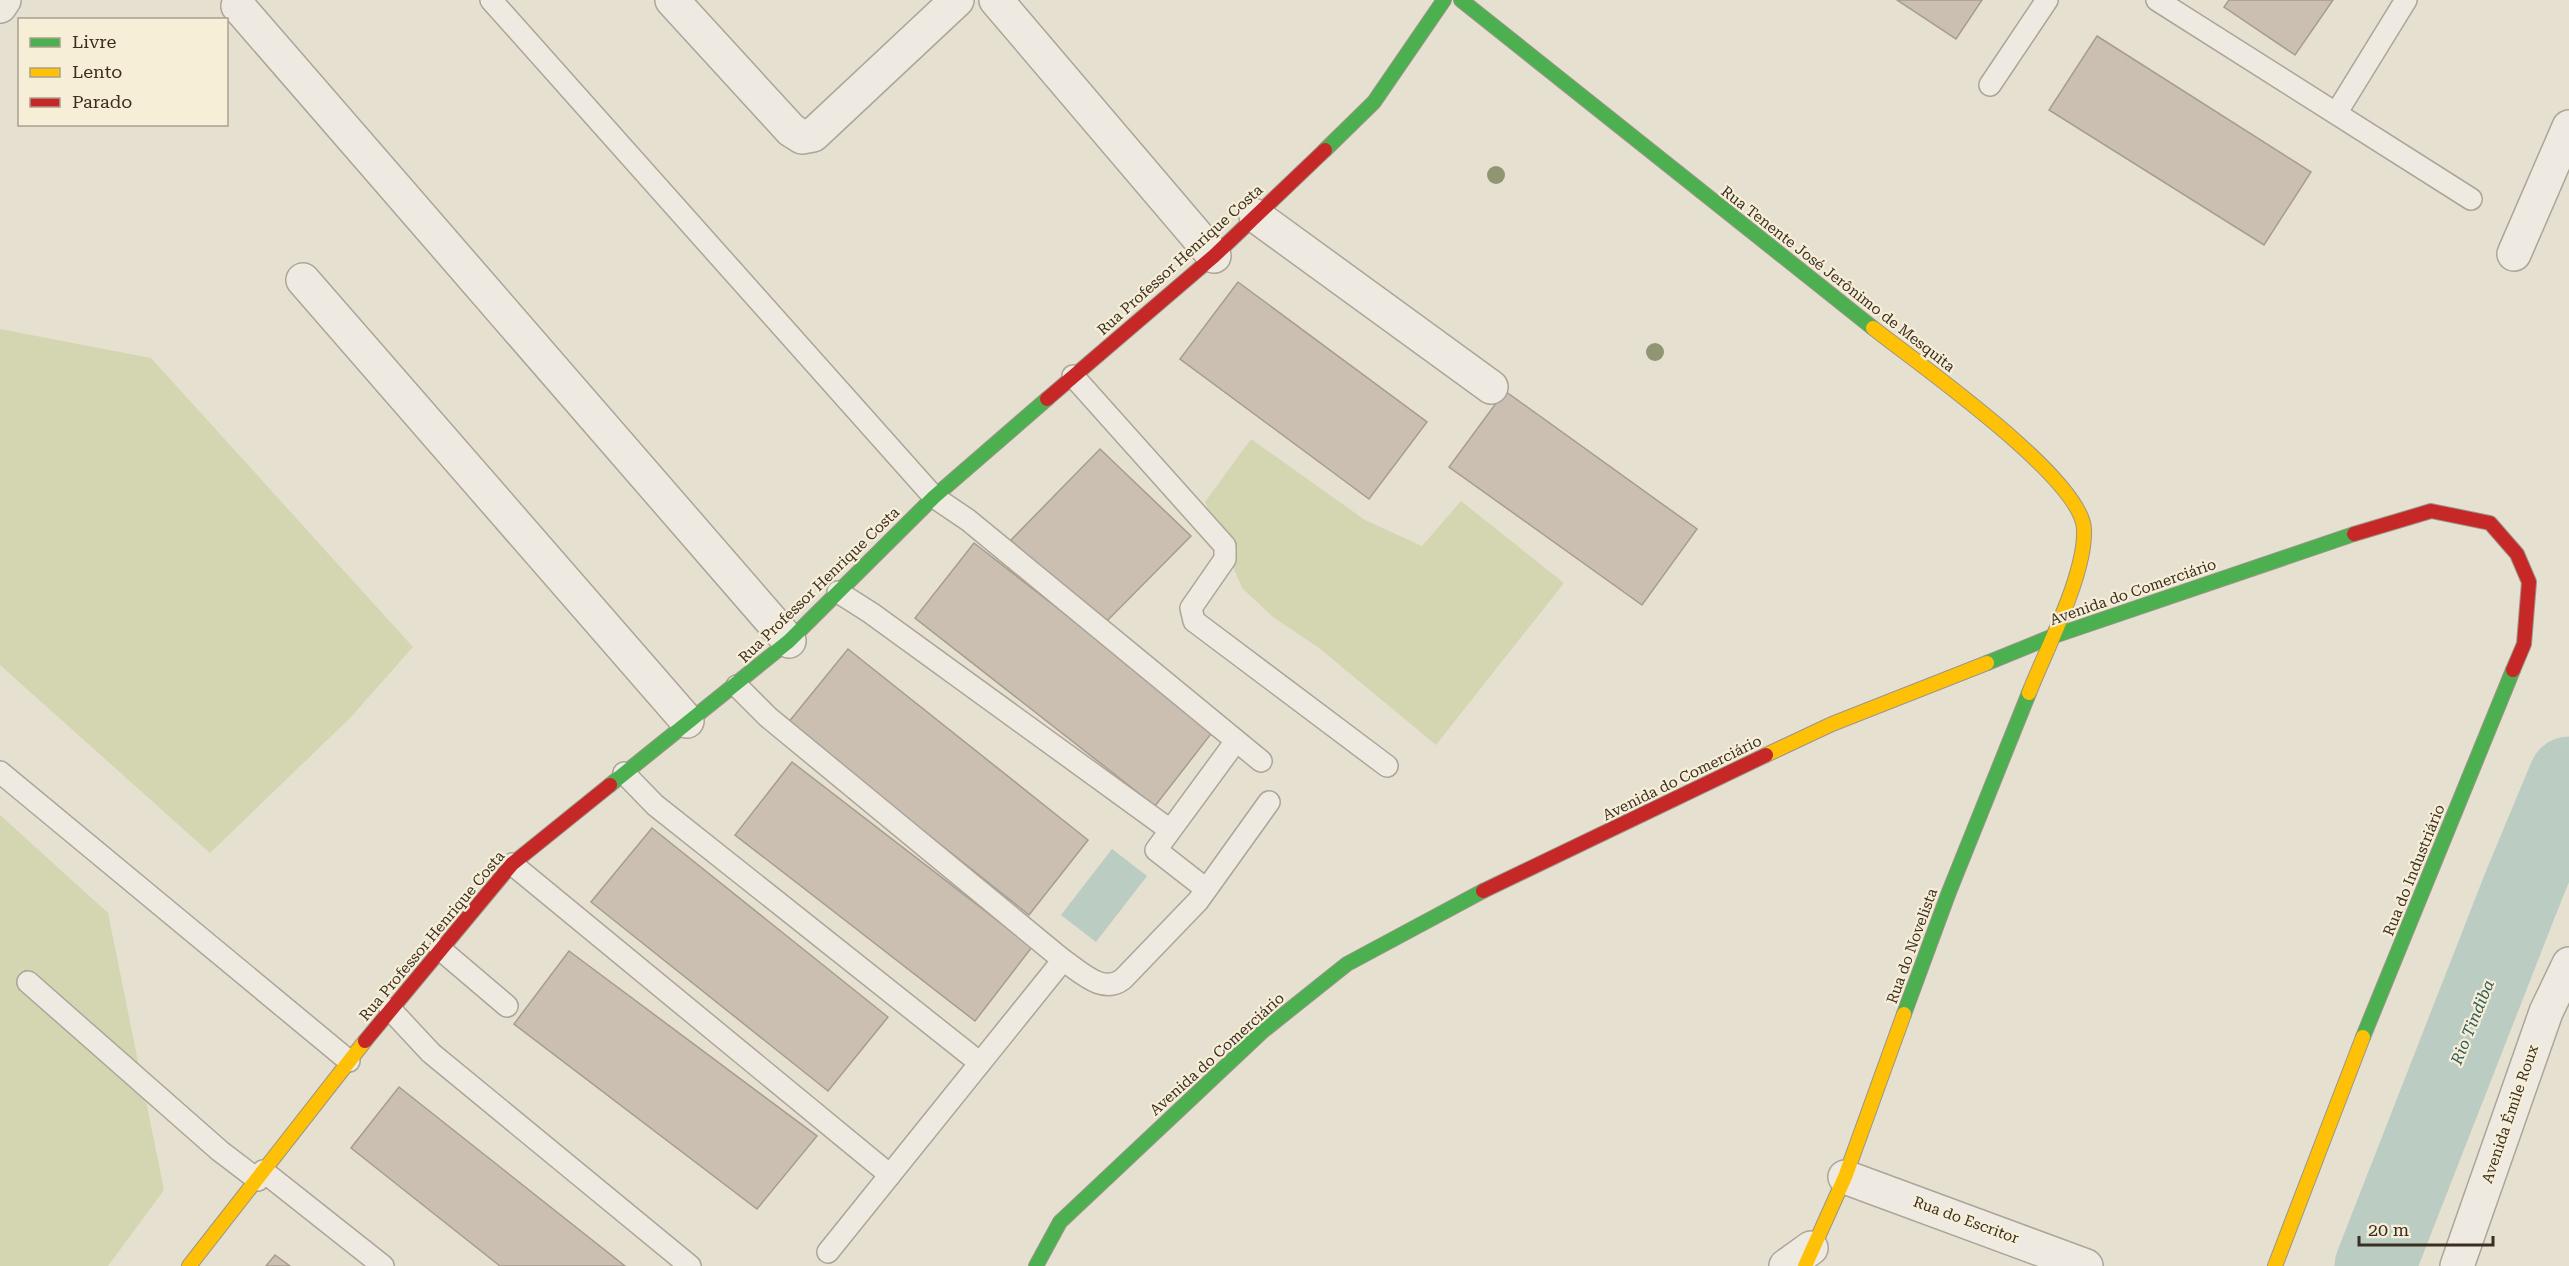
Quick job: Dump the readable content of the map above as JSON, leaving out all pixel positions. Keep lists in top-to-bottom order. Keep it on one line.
{"streets":{"street":["Rua Professor Henrique Costa","Rua Tenente José Jerônimo de Mesquita","Avenida do Comerciário","Rua do Industriário","Rua do Novelista","Avenida Émile Roux","Rua do Escritor"]},"crossings":[["Rua Tenente José Jerônimo de Mesquita","Avenida do Comerciário"],["Rua Tenente José Jerônimo de Mesquita","Rua do Novelista"],["Avenida do Comerciário","Rua do Industriário"],["Avenida do Comerciário","Rua do Novelista"],["Rua do Novelista","Rua do Escritor"]],"water":["Rio Tindiba"],"legend":["Livre","Lento","Parado"],"scale_bar":"20 m"}
